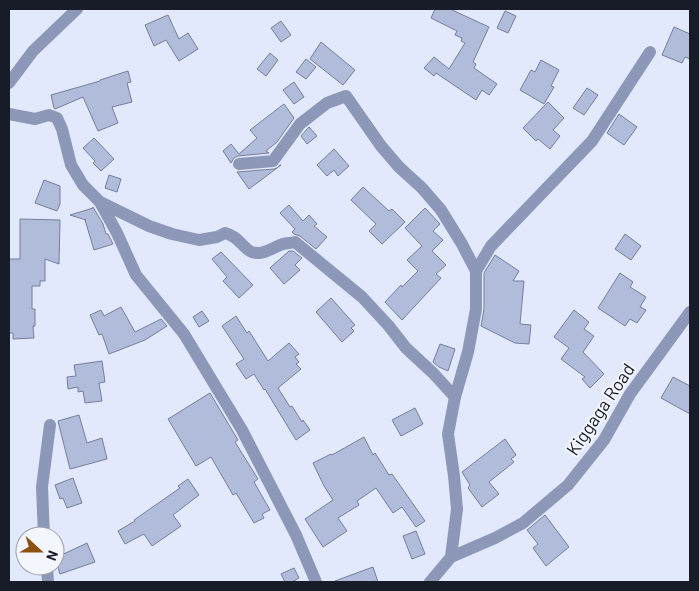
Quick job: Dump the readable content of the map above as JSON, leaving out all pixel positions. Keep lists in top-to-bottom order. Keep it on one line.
{"streets":{"street":["Kiggaga Road"]},"north":"right"}
